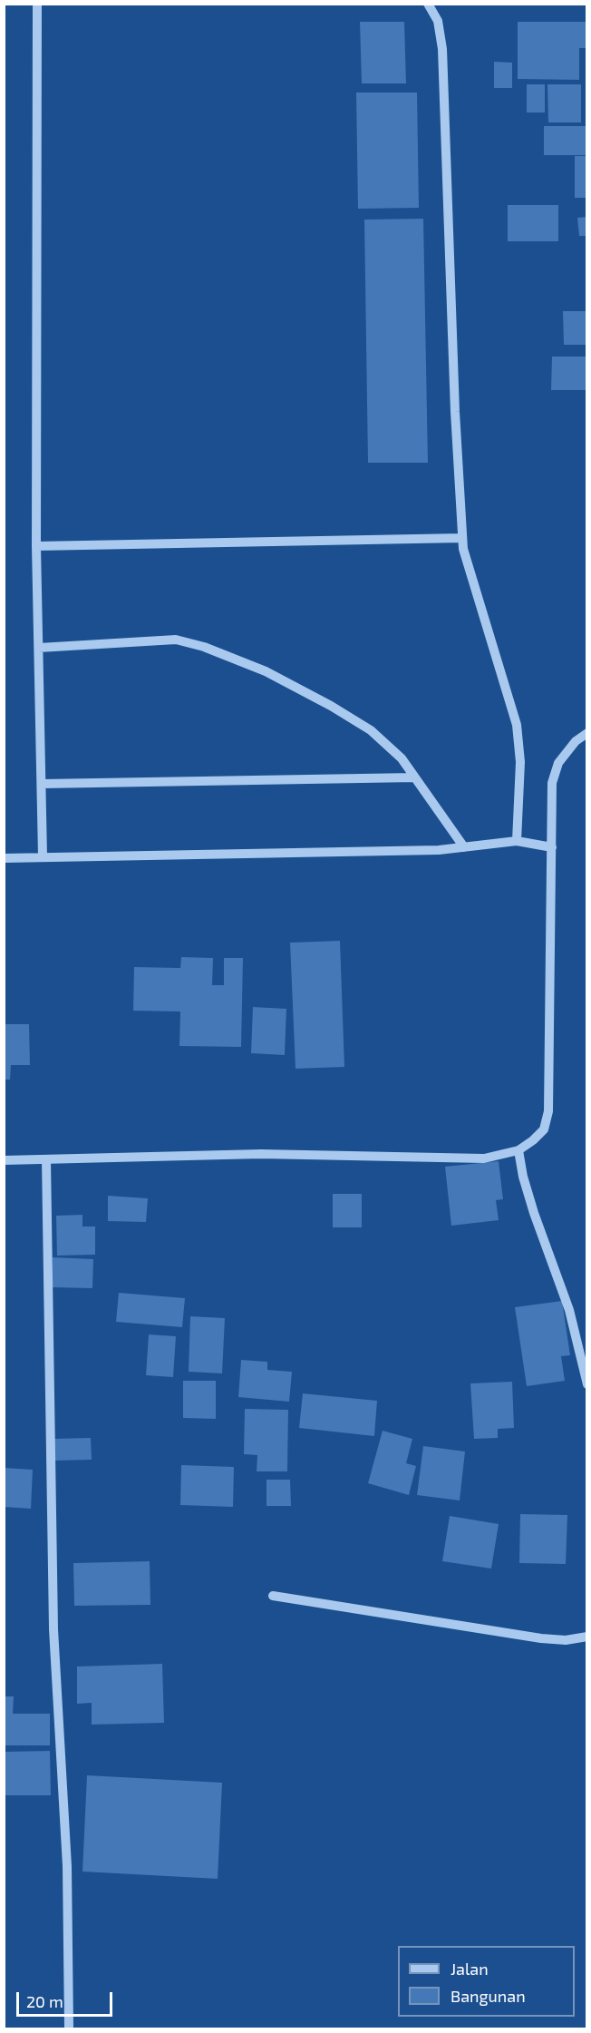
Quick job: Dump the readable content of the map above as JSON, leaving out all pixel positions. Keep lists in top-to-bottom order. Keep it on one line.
{"legend":["Jalan","Bangunan"],"scale_bar":"20 m"}
